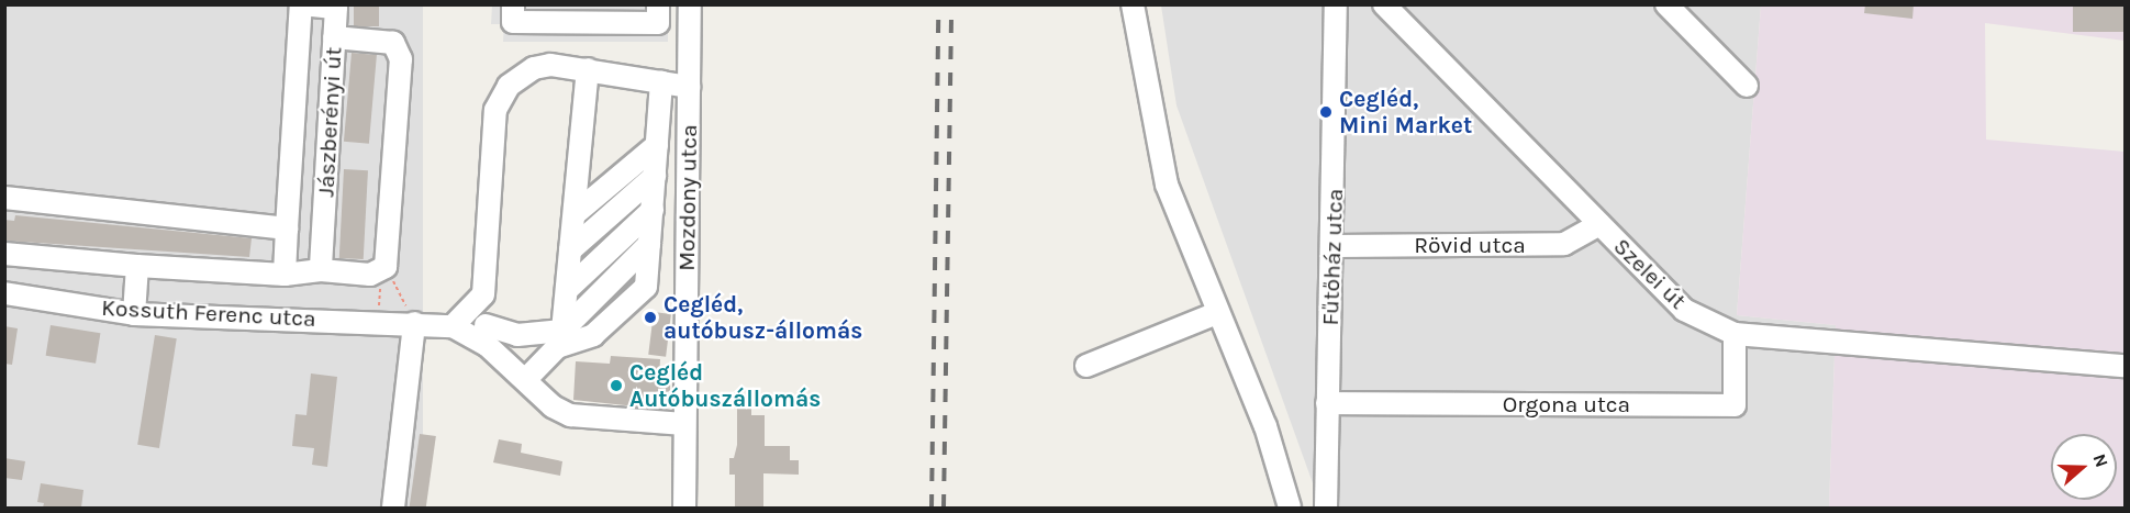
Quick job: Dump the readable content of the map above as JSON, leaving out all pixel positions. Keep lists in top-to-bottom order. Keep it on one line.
{"streets":{"street":["Jászberényi út","Mozdony utca","Rövid utca","Fűtőház utca","Szelei út","Kossuth Ferenc utca","Orgona utca"]},"crossings":[["Jászberényi út","Kossuth Ferenc utca"],["Rövid utca","Fűtőház utca"],["Rövid utca","Szelei út"],["Fűtőház utca","Orgona utca"],["Szelei út","Orgona utca"]],"places":["Cegléd, Mini Market","Cegléd, autóbusz-állomás","Cegléd Autóbuszállomás"],"north":"right"}
